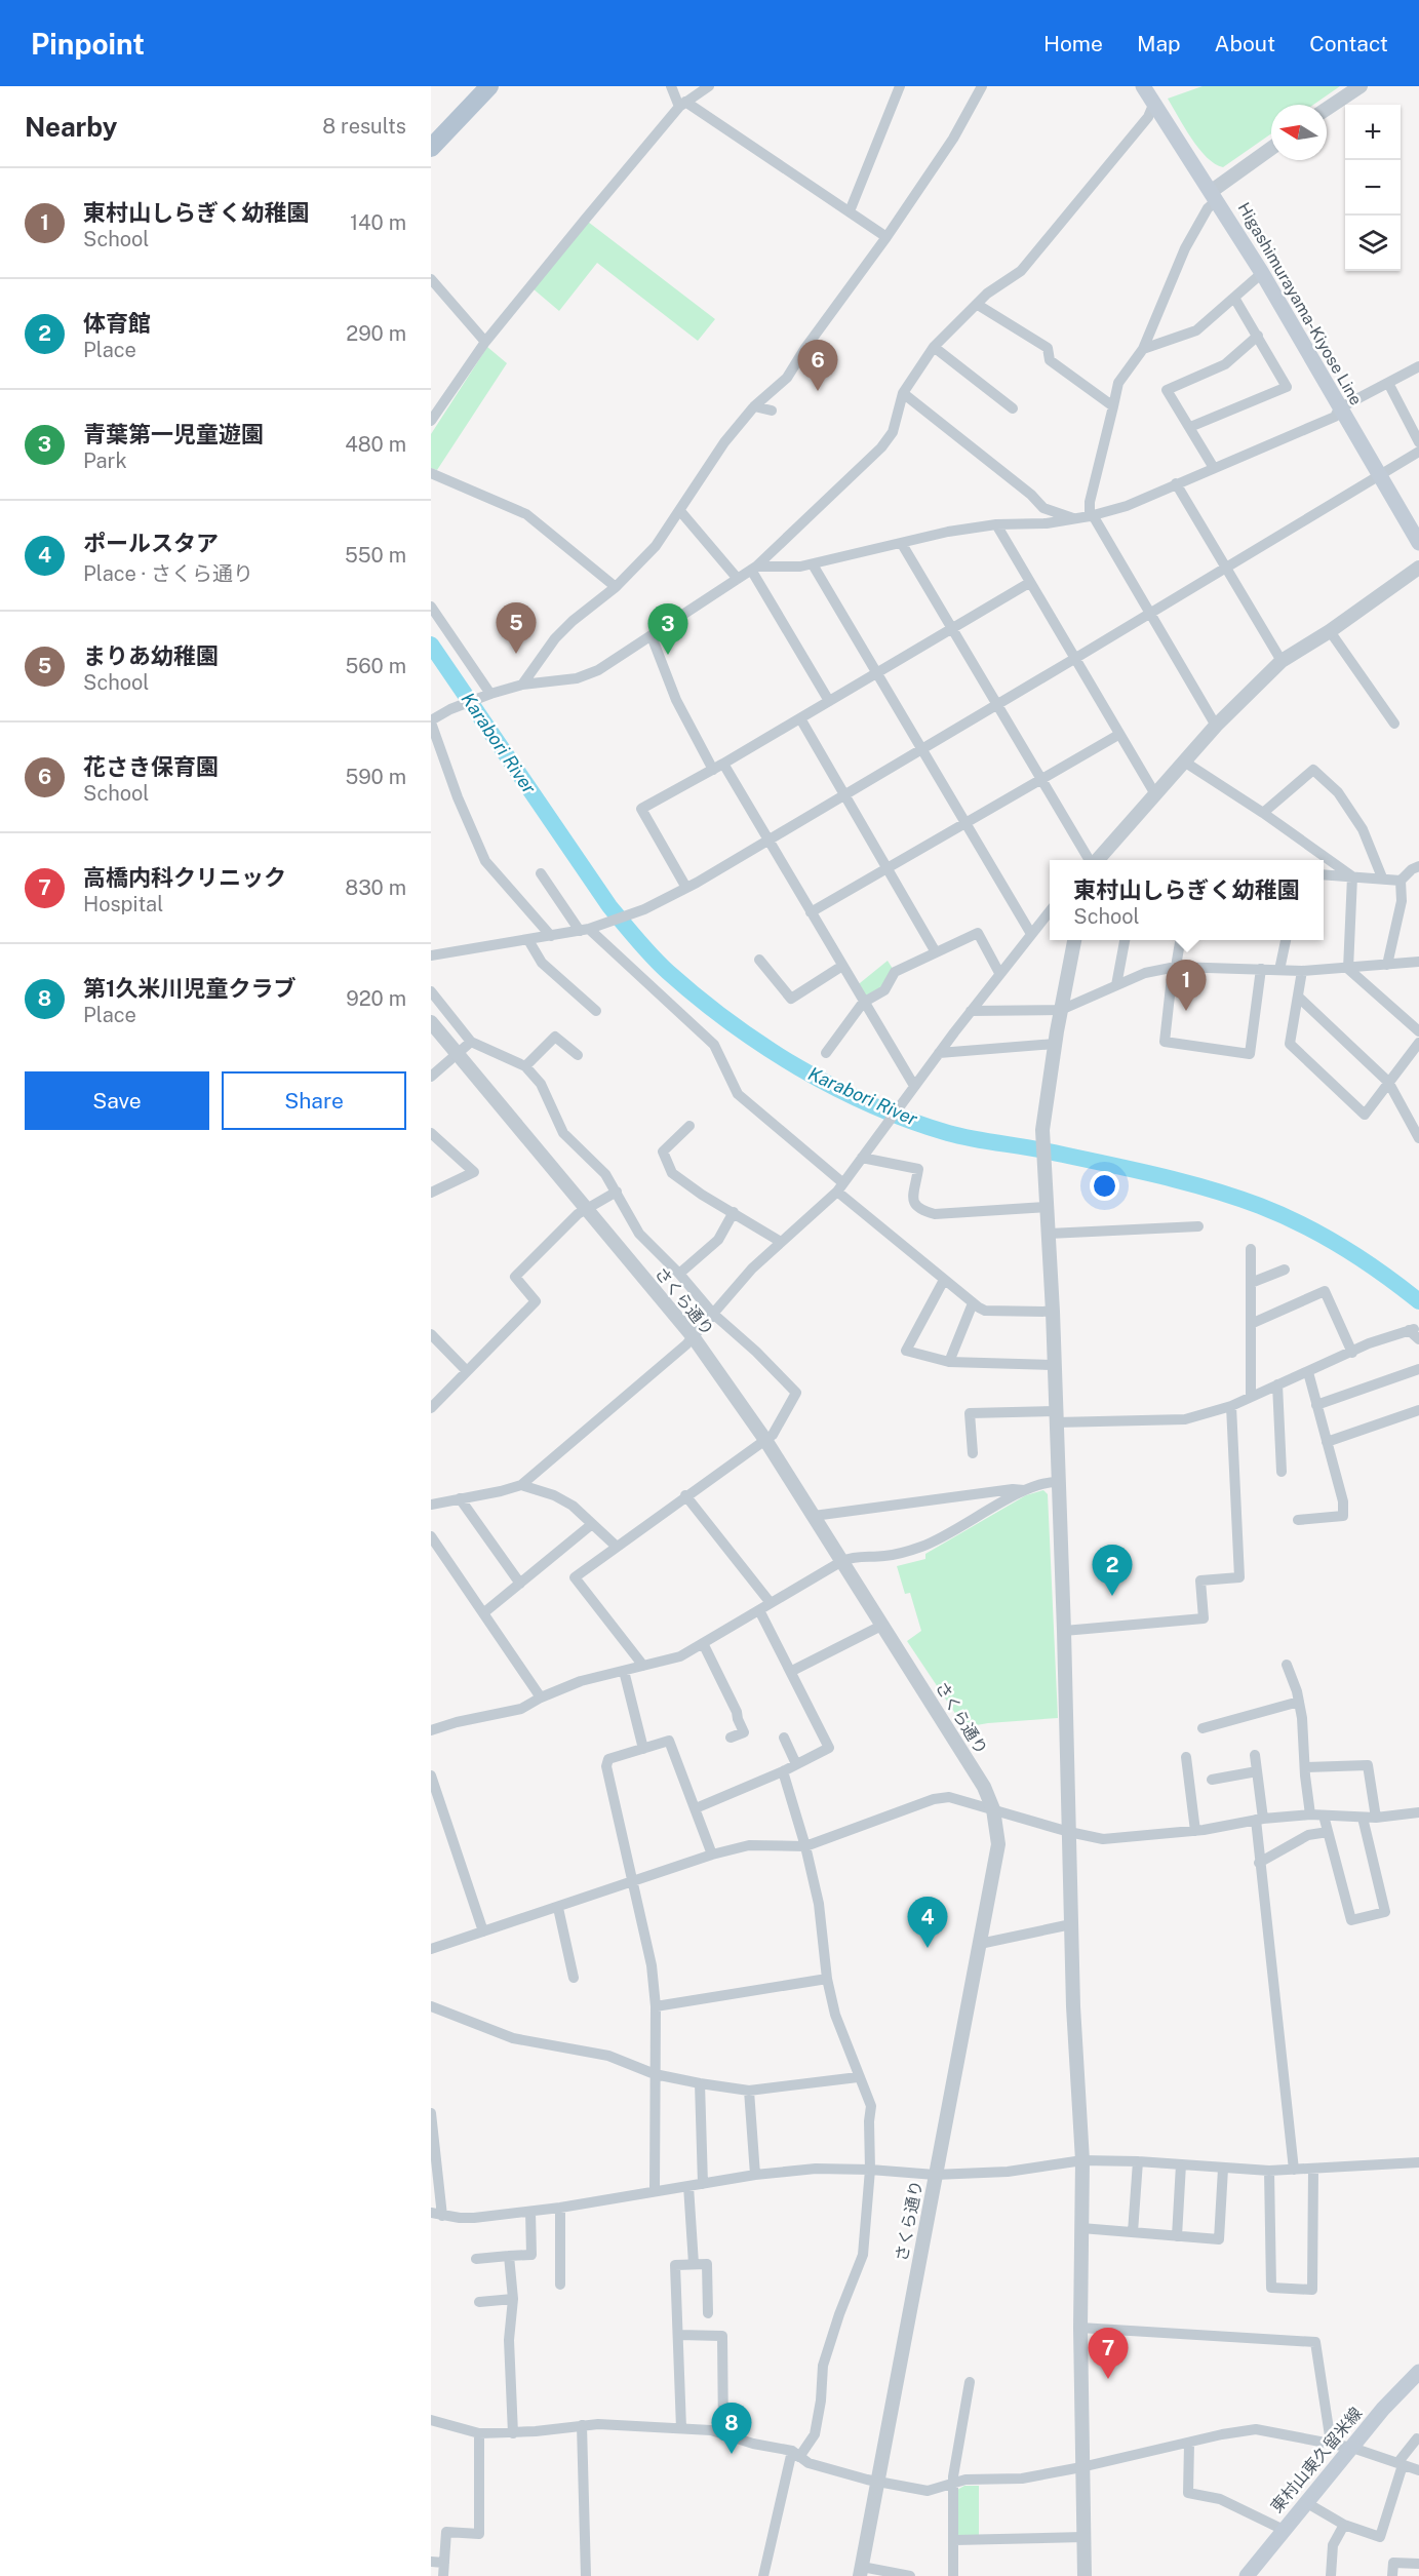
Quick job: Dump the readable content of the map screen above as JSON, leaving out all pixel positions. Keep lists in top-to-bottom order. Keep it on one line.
{"streets":{"main road":["Higashimurayama-Kiyose Line","東村山東久留米線"],"street":["さくら通り"]},"water":["Karabori River"],"north":"left","page":{"header":"Pinpoint","nav":["Home","Map","About","Contact"],"heading":["Nearby","8 results"],"map_buttons":["+","−"],"list":[{"mark":"1","name":"東村山しらぎく幼稚園","note":"School","value":"140 m"},{"mark":"2","name":"体育館","note":"Place","value":"290 m"},{"mark":"3","name":"青葉第一児童遊園","note":"Park","value":"480 m"},{"mark":"4","name":"ポールスタア","note":"Place · さくら通り","value":"550 m"},{"mark":"5","name":"まりあ幼稚園","note":"School","value":"560 m"},{"mark":"6","name":"花さき保育園","note":"School","value":"590 m"},{"mark":"7","name":"高橋内科クリニック","note":"Hospital","value":"830 m"},{"mark":"8","name":"第1久米川児童クラブ","note":"Place","value":"920 m"}],"pins":["6","5","3","1","2","4","7","8"],"popup":["東村山しらぎく幼稚園","School"],"buttons":["Save","Share"]}}
